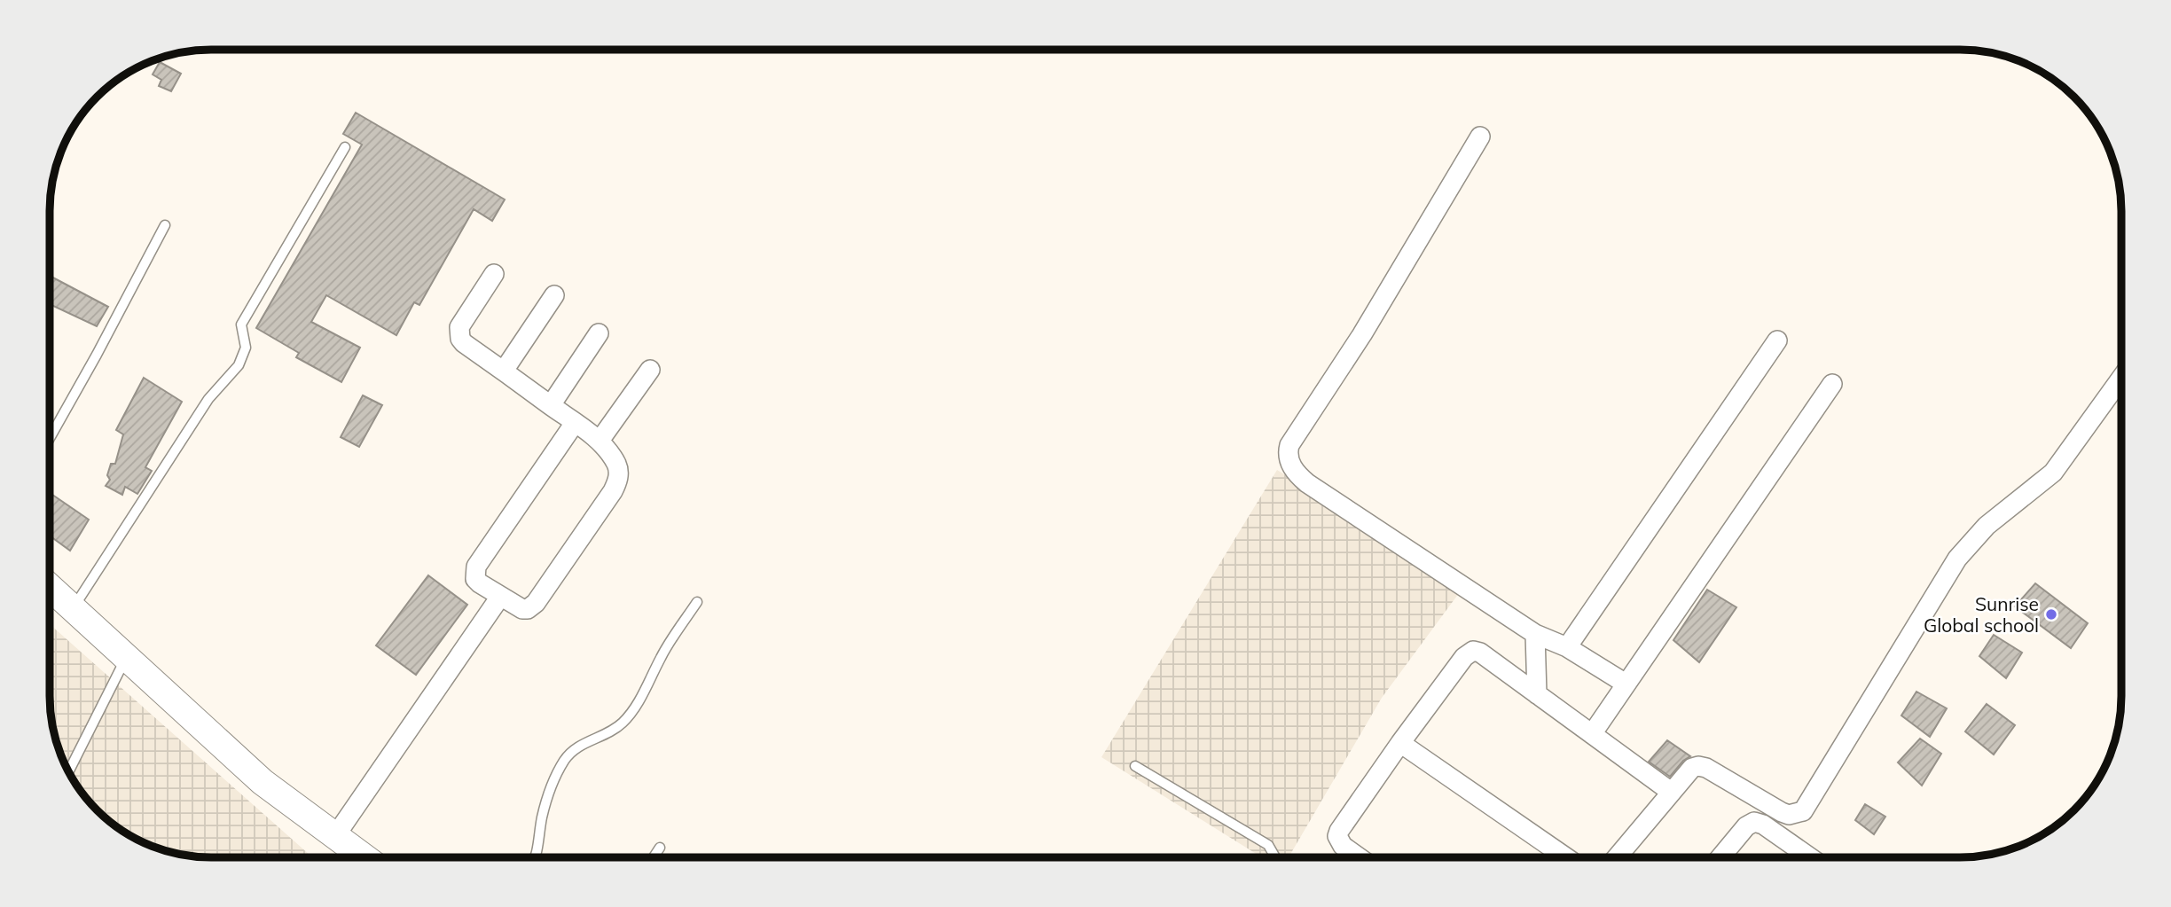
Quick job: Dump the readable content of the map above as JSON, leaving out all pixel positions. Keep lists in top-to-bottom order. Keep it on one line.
{"places":["Sunrise Global school"]}
